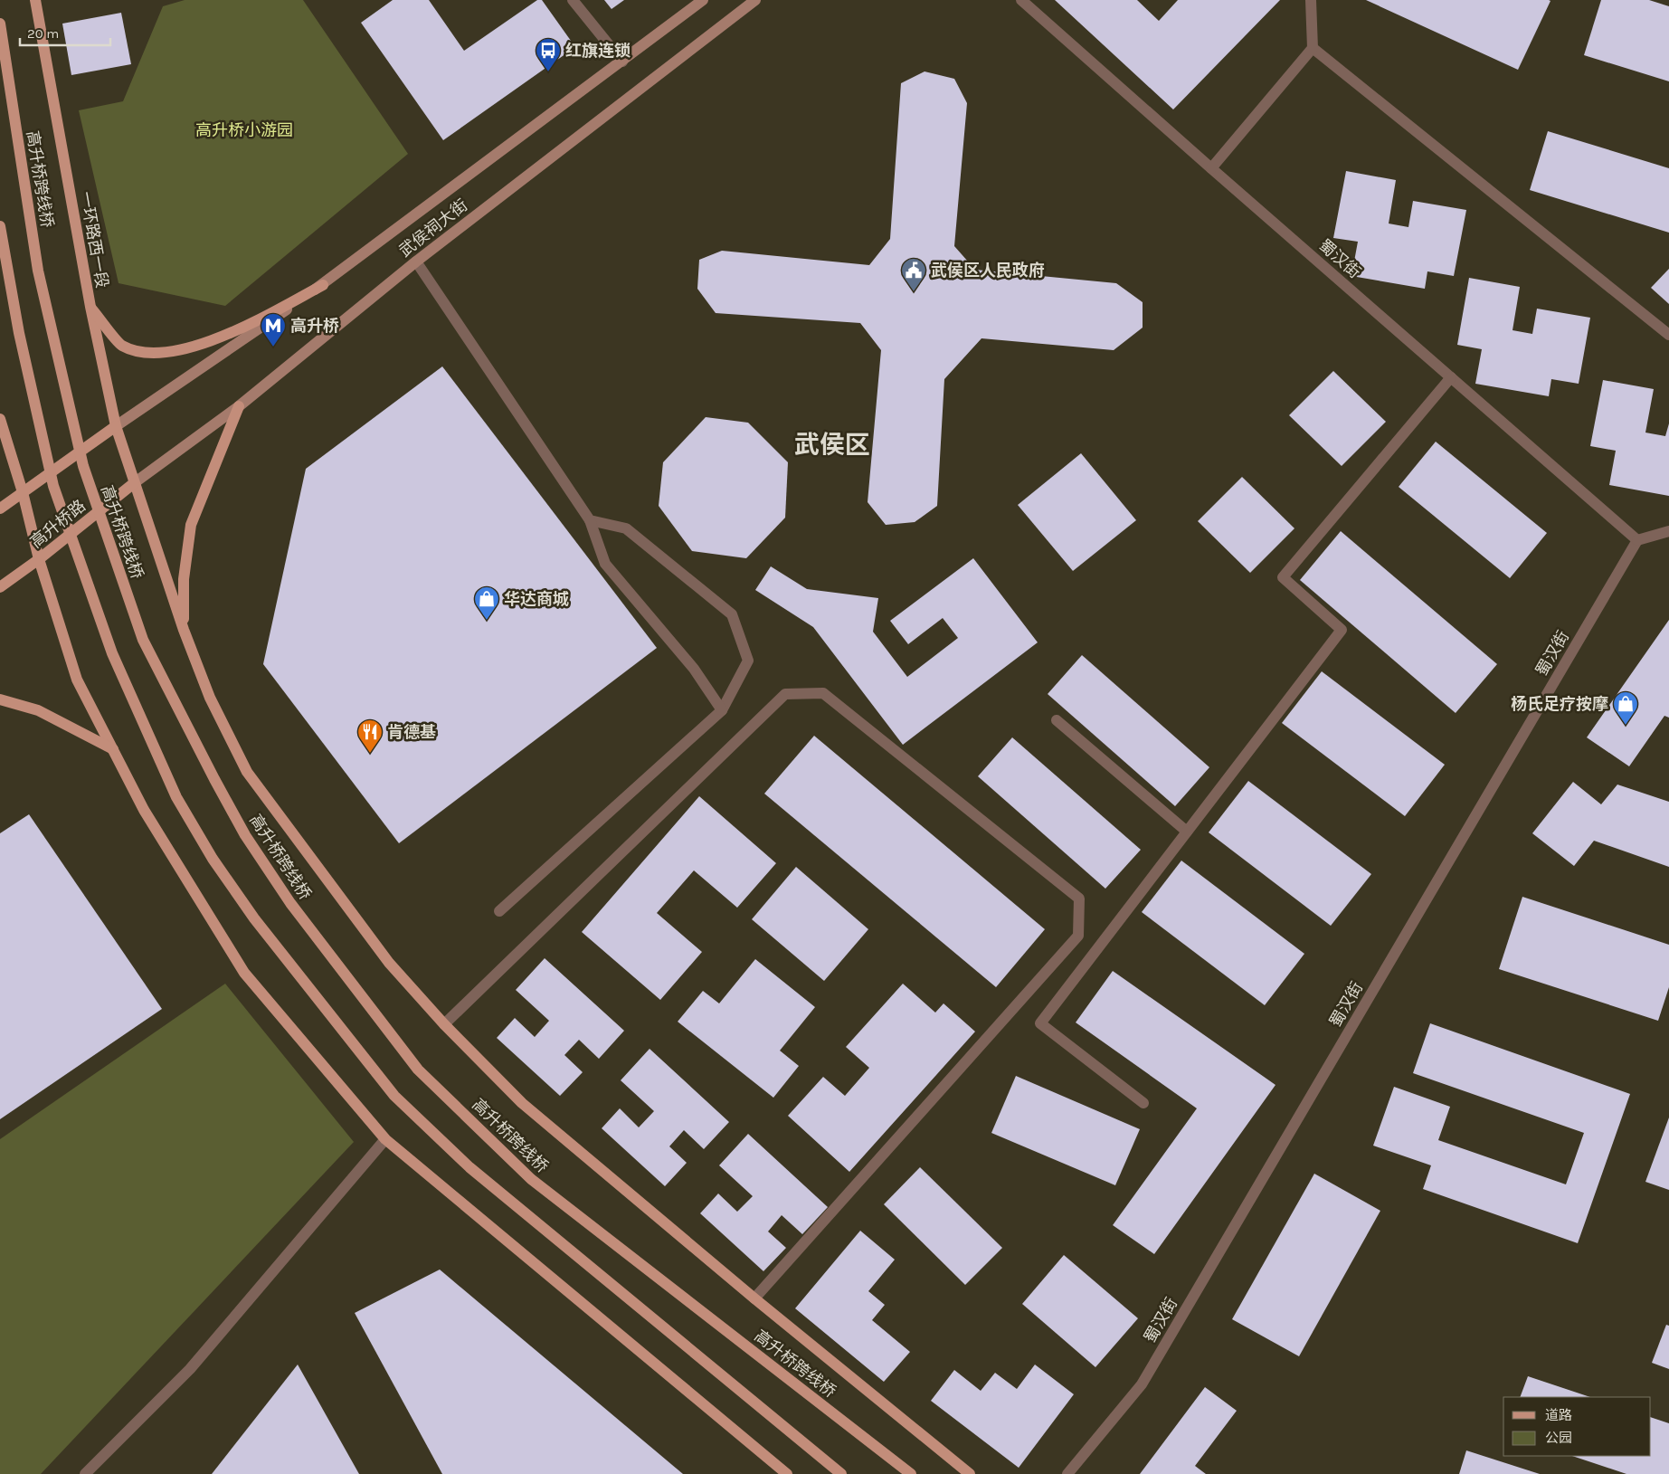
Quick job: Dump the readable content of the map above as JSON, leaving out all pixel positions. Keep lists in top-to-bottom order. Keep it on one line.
{"streets":{"main road":["高升桥跨线桥","武侯祠大街","一环路西一段","高升桥路"],"street":["蜀汉街"]},"crossings":[["武侯祠大街","一环路西一段"],["武侯祠大街","高升桥路"],["一环路西一段","高升桥路"]],"districts":["武侯区"],"parks":["高升桥小游园"],"places":{"bus stop":["红旗连锁"],"public building":["武侯区人民政府"],"metro station":["高升桥"],"shop":["华达商城","杨氏足疗按摩"],"restaurant":["肯德基"]},"legend":["道路","公园"],"scale_bar":"20 m"}
